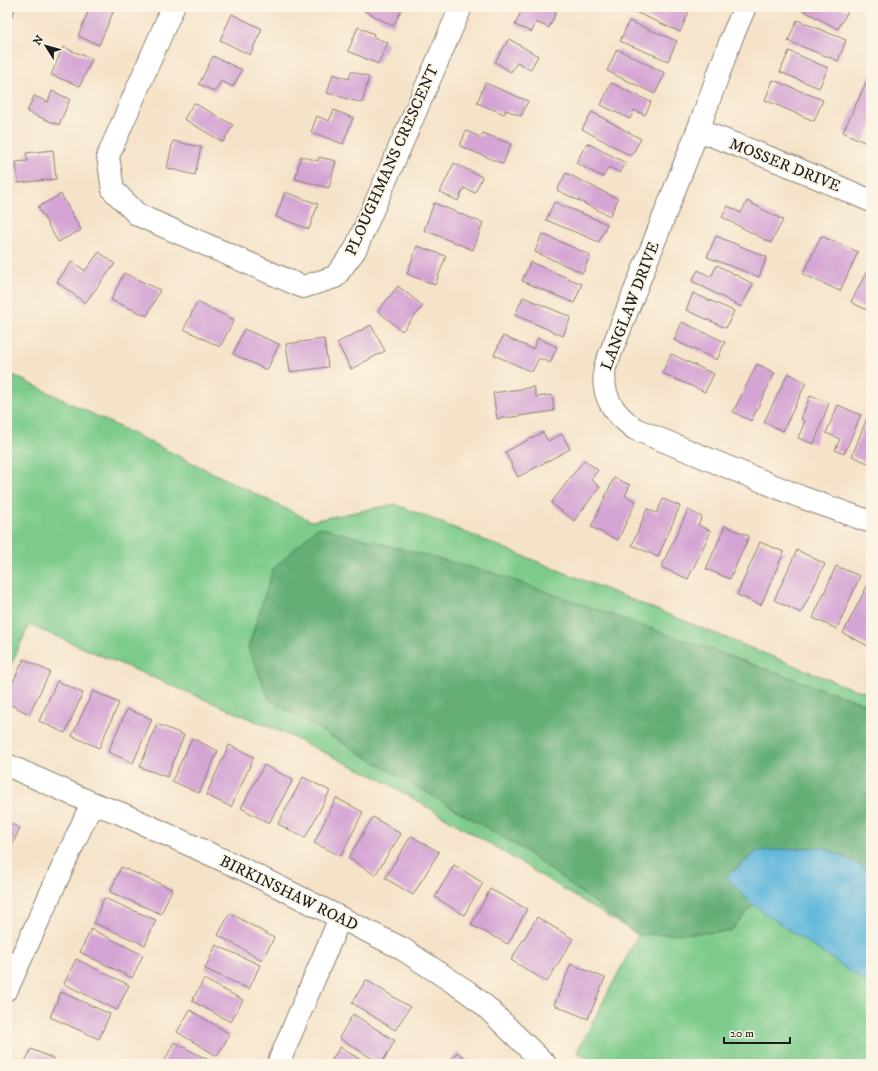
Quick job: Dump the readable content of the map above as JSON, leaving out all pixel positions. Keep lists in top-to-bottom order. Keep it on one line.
{"streets":{"street":["PLOUGHMANS CRESCENT","MOSSER DRIVE","LANGLAW DRIVE","BIRKINSHAW ROAD"]},"crossings":[["MOSSER DRIVE","LANGLAW DRIVE"]],"scale_bar":"20 m","north":"top left"}
